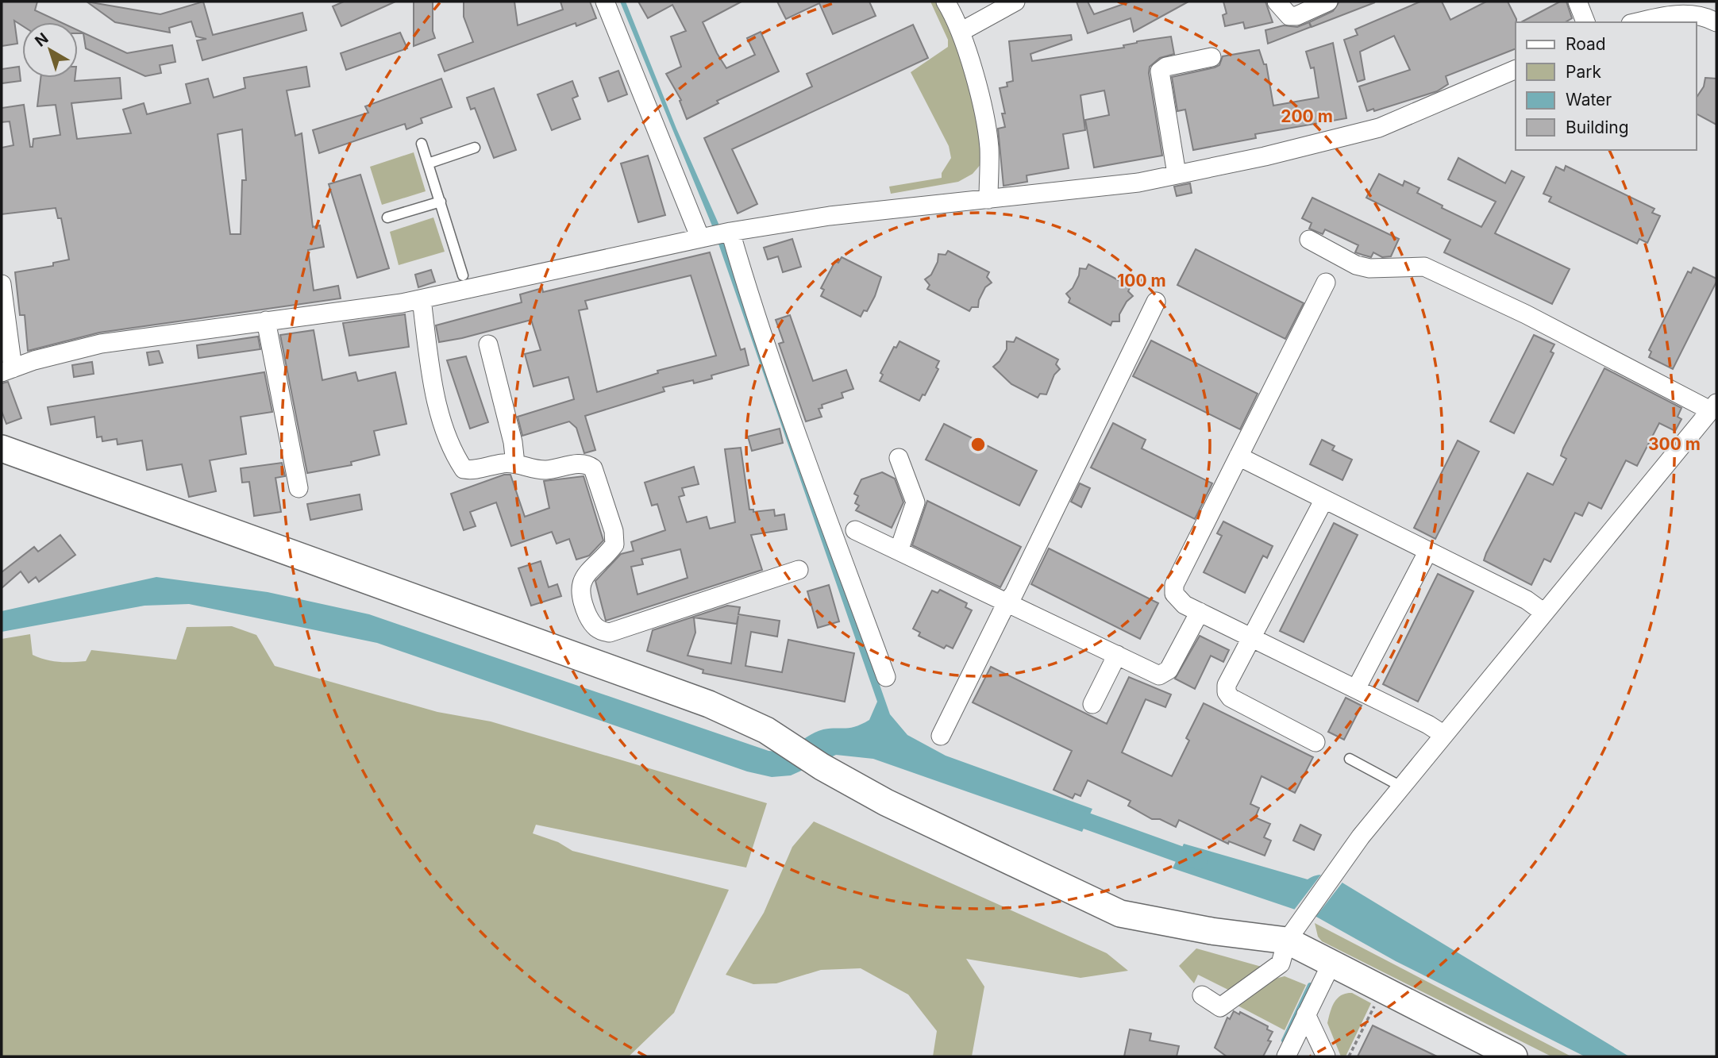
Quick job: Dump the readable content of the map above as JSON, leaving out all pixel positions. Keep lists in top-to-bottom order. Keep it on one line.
{"legend":["Road","Park","Water","Building"],"north":"top left","rings":["200 m","100 m","300 m"]}
